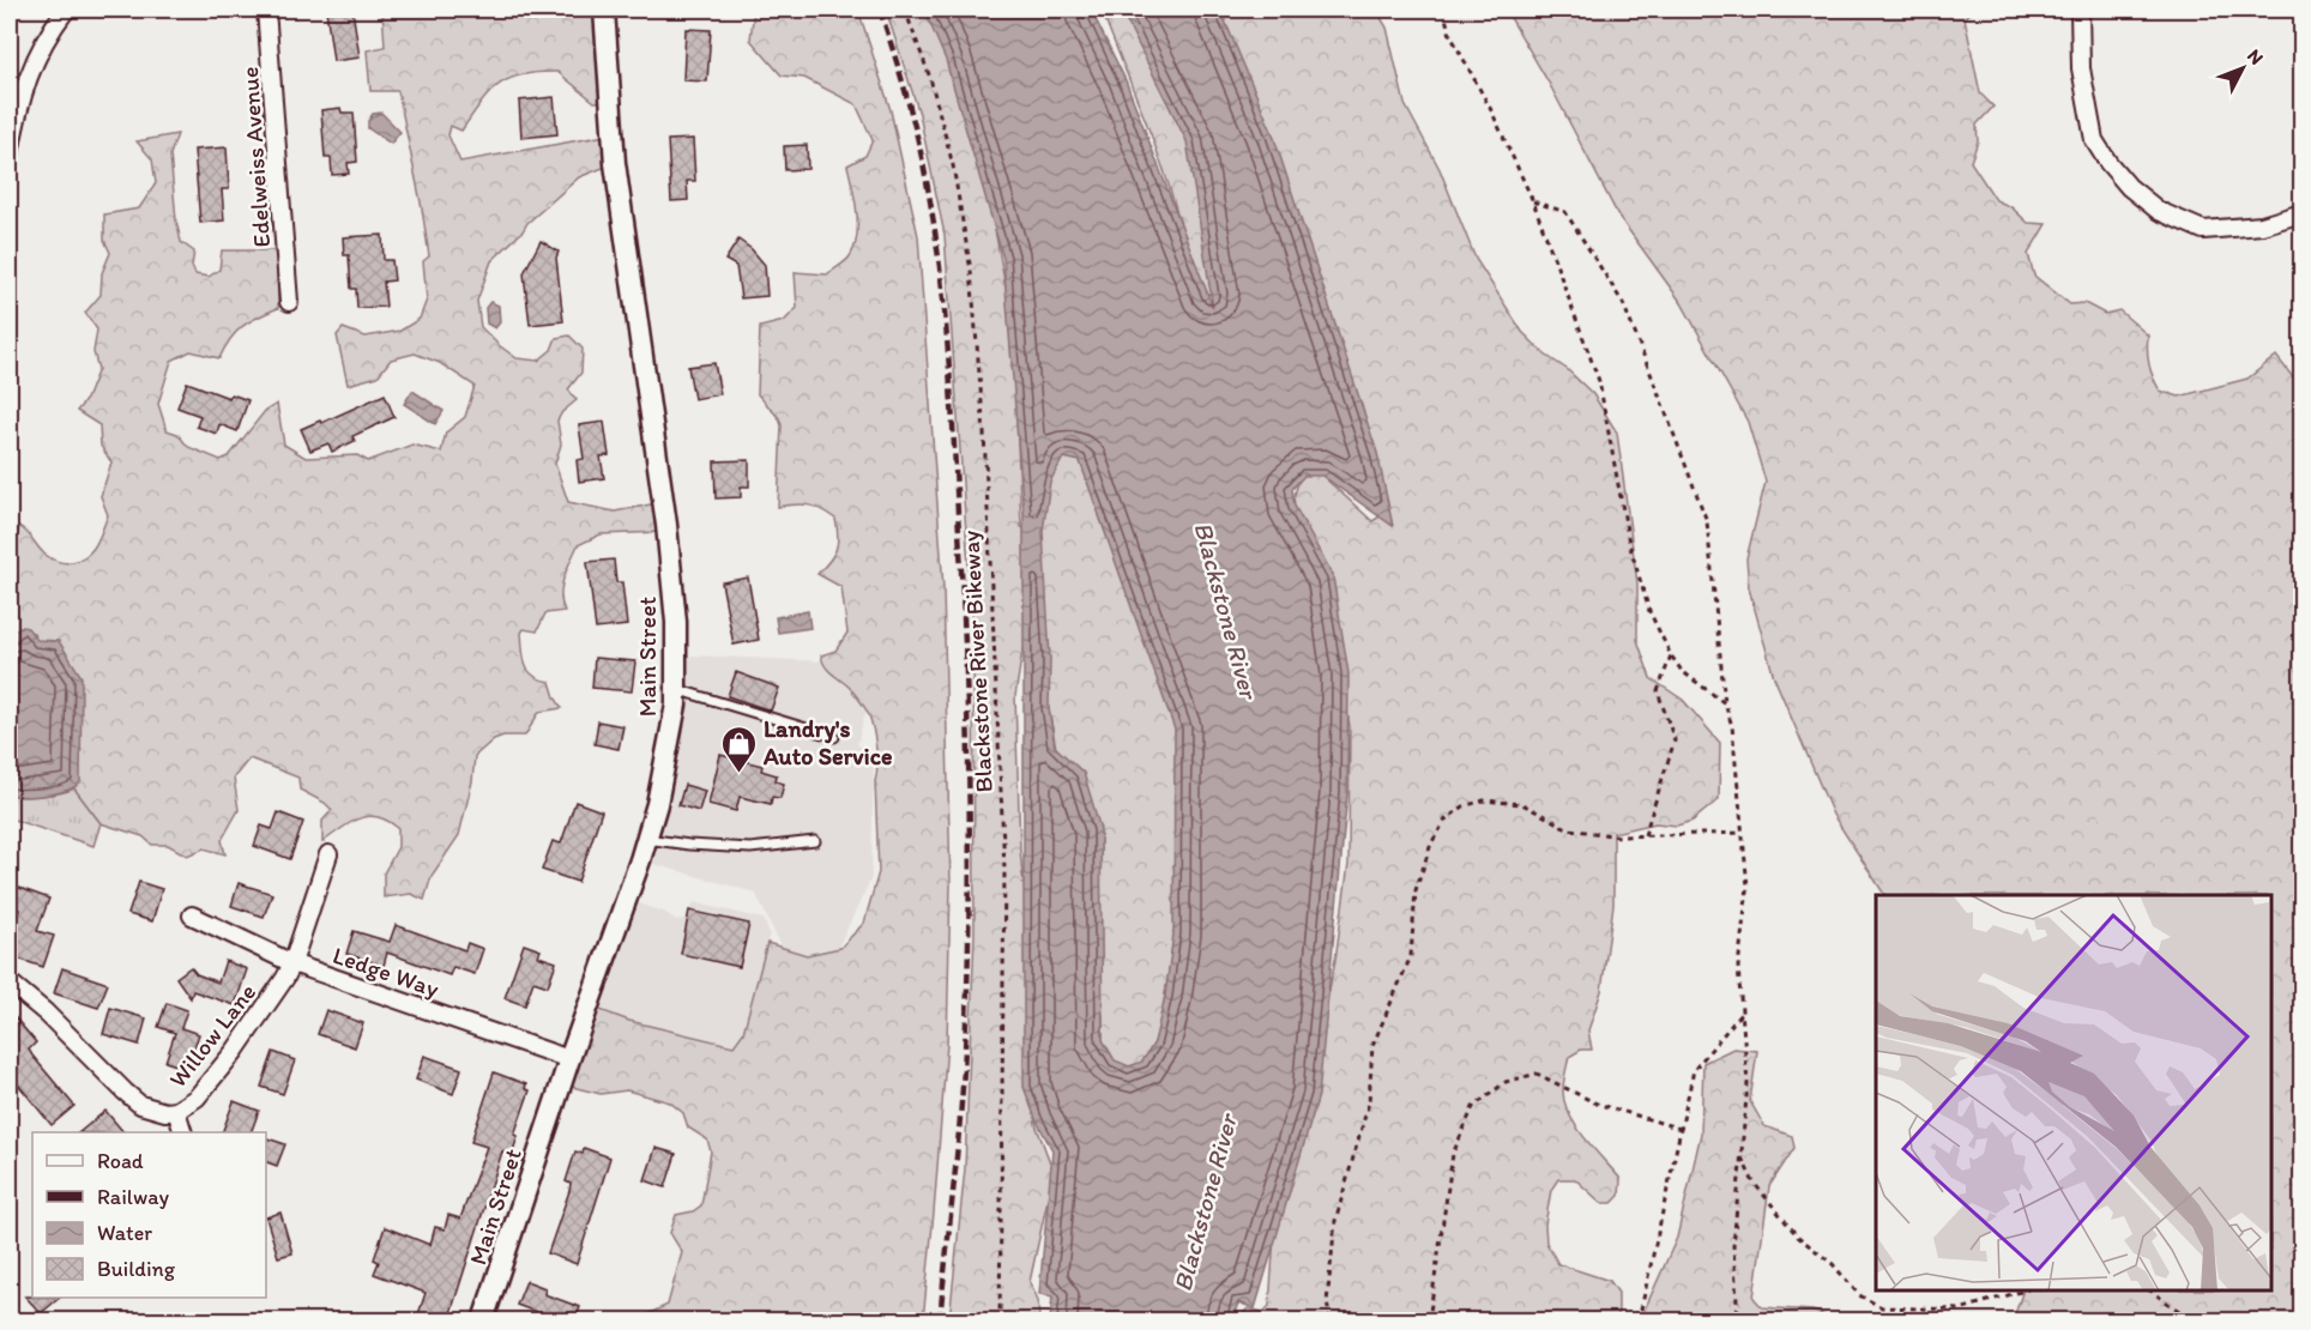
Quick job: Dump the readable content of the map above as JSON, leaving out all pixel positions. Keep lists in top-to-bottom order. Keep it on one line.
{"streets":{"street":["Edelweiss Avenue","Main Street","Ledge Way","Willow Lane"],"path":["Blackstone River Bikeway"]},"crossings":[["Main Street","Ledge Way"],["Ledge Way","Willow Lane"]],"water":["Blackstone River"],"places":{"shop":["Landry's Auto Service"]},"legend":["Road","Railway","Water","Building"],"north":"top right"}
